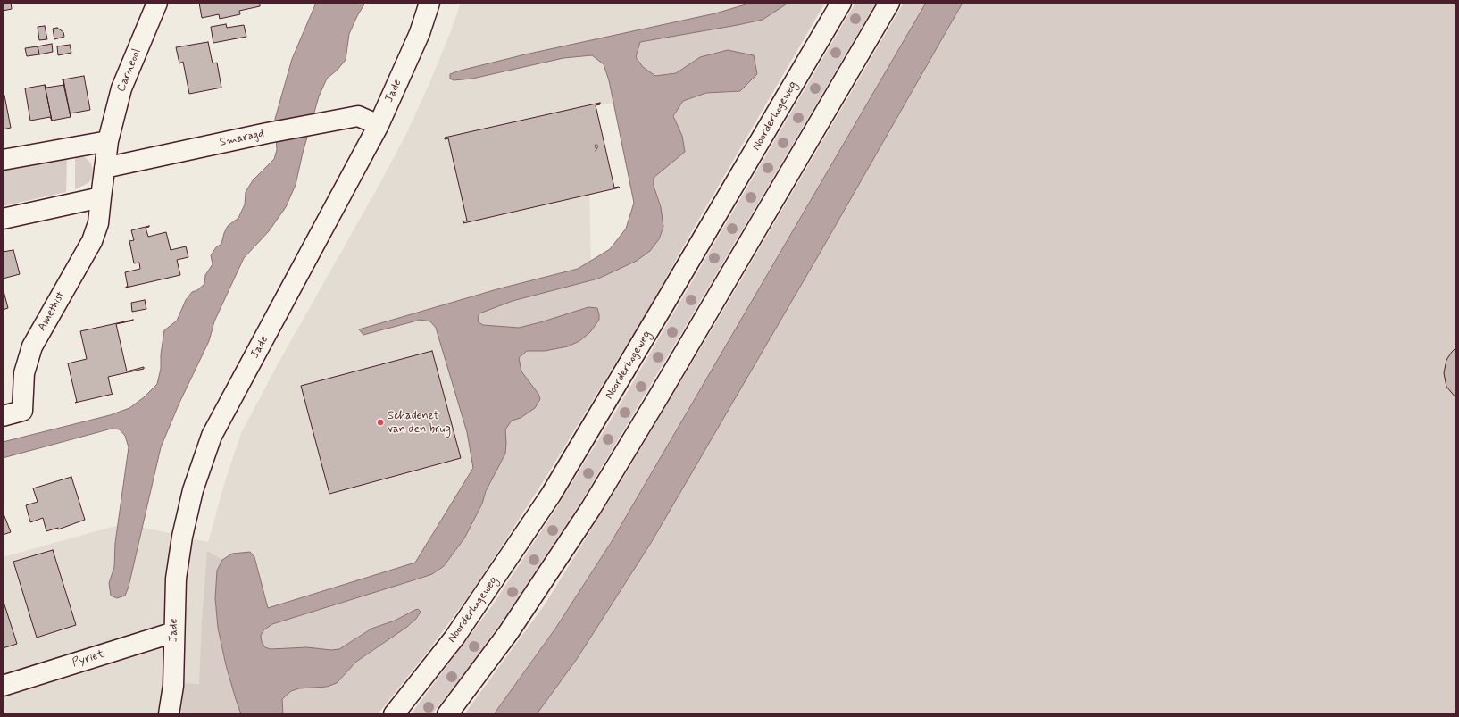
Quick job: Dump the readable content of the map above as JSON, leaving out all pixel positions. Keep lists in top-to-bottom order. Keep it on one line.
{"streets":{"street":["Carneool","Jade","Noorderhogeweg","Smaragd","Amethist","Pyriet"]},"crossings":[["Jade","Smaragd"],["Jade","Pyriet"]],"places":["Schadenet van den brug"],"house_numbers":["9"]}
